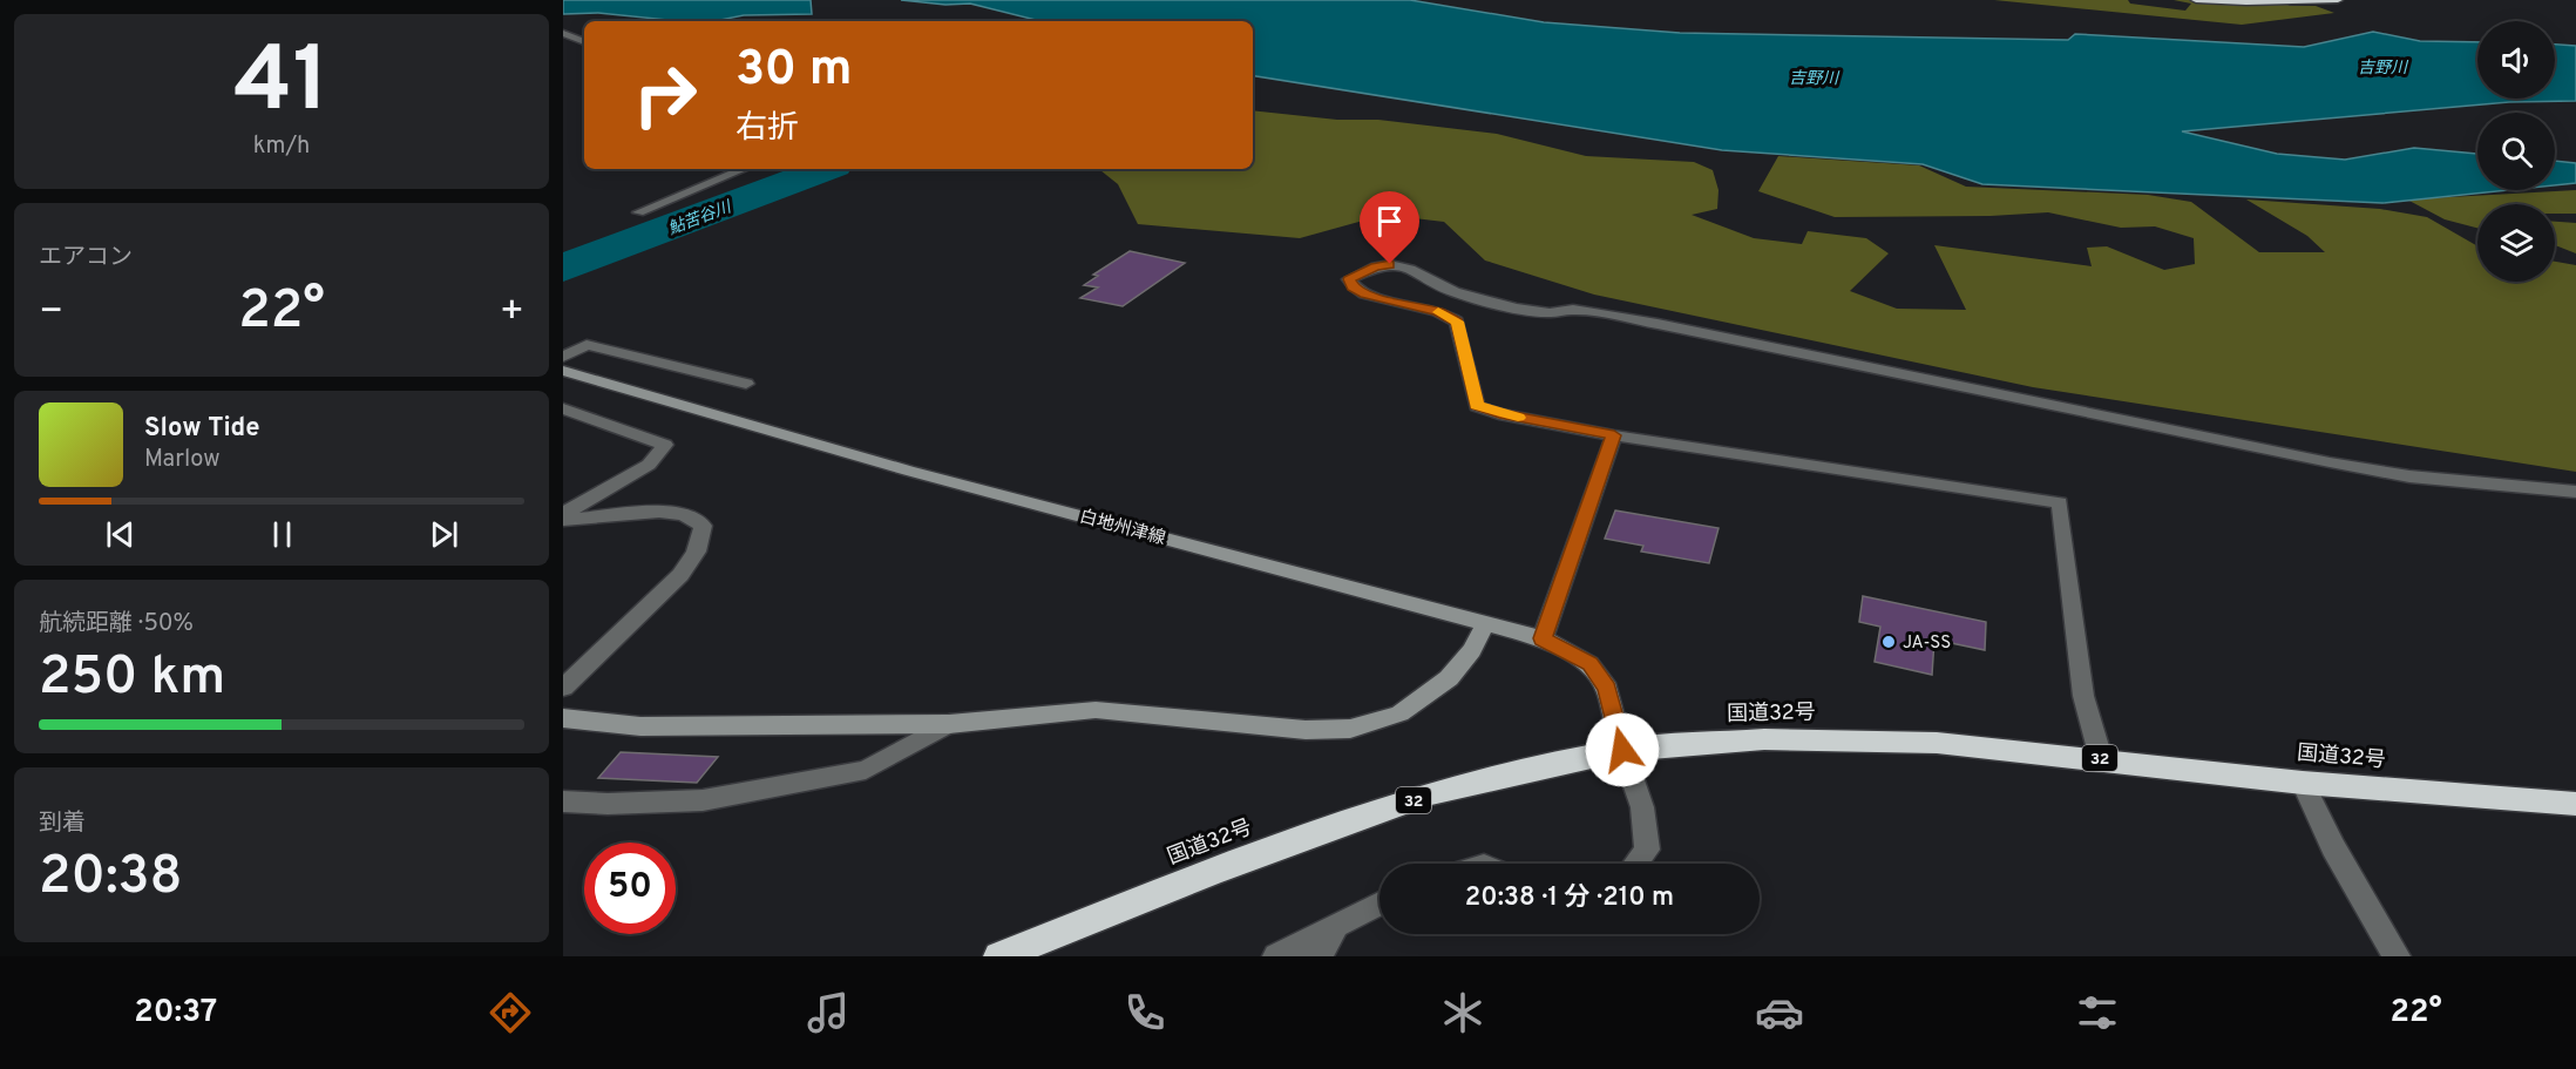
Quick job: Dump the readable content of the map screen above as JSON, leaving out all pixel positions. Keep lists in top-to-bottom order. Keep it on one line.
{"streets":{"highway":["国道32号","32"],"main road":["白地州津線"]},"crossings":[["白地州津線","国道32号"]],"water":["吉野川","鮎苦谷川"],"places":["JA-SS"],"page":{"tile":[["41","km/h"],"エアコン",["航続距離 · 50%","250 km"],["到着","20:38"]],"turn":["30 m","右折"],"heat":["−","22°","+"],"song":["Slow Tide","Marlow"],"limit":"50","trip":"20:38 · 1 分 · 210 m","tabs":["20:37","22°"]}}
